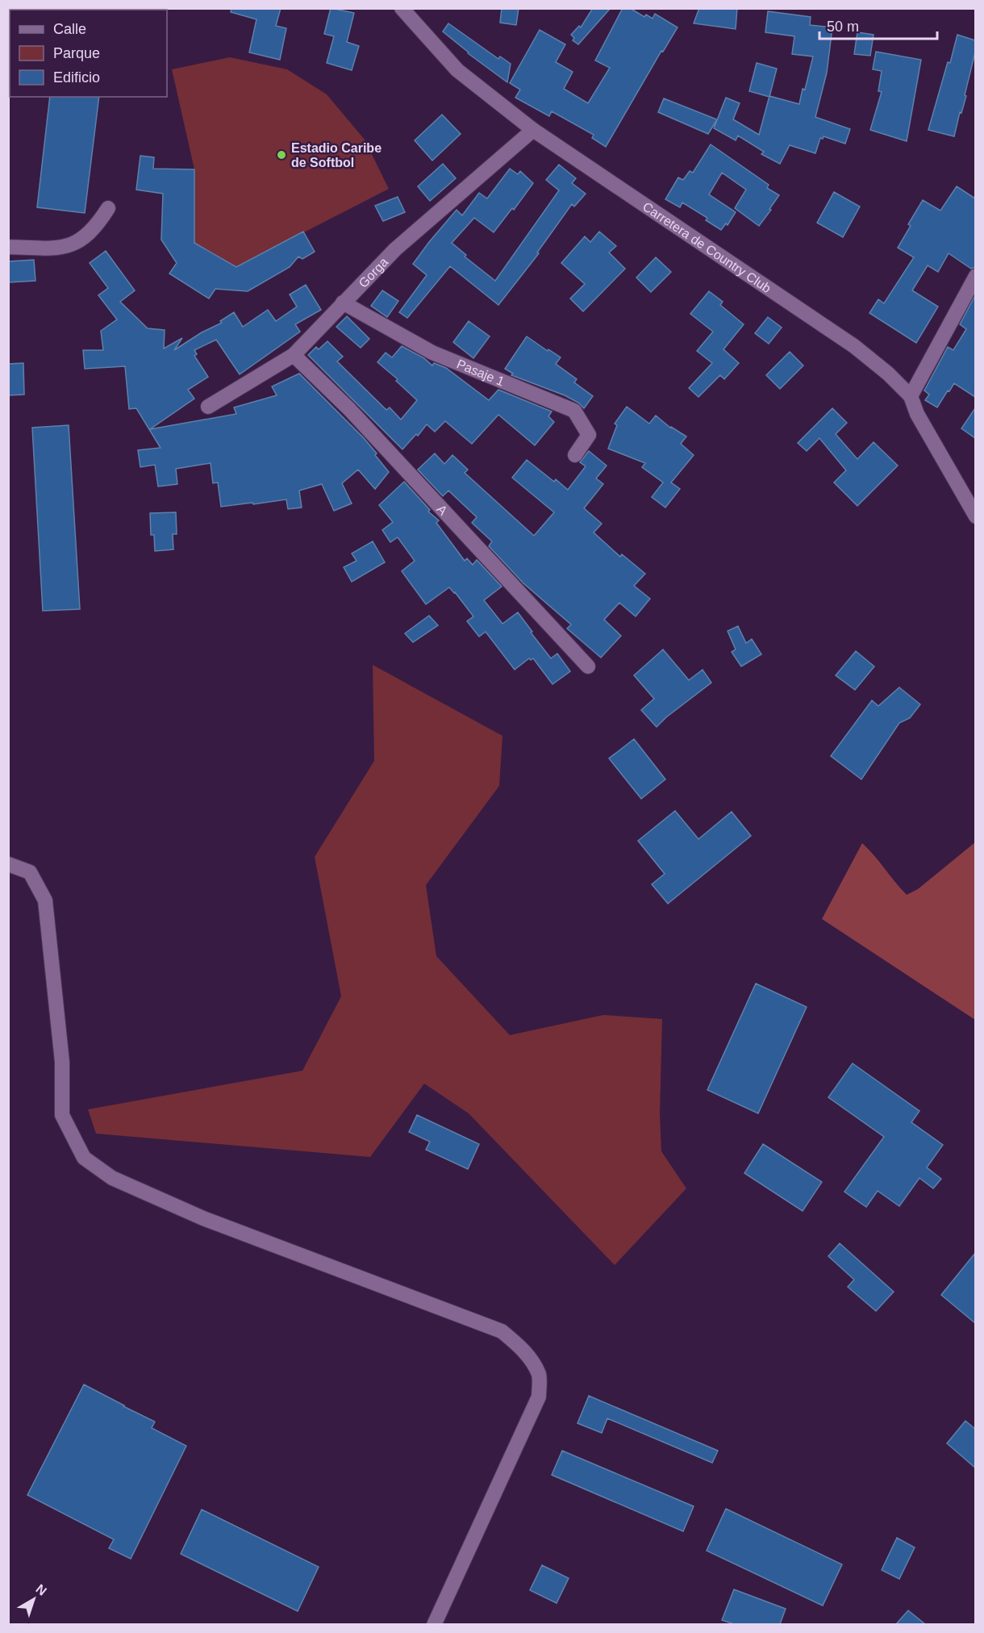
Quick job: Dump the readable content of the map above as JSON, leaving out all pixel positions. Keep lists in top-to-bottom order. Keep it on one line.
{"streets":{"street":["Carretera de Country Club","Gorga","Pasaje 1","A"]},"crossings":[["Carretera de Country Club","Gorga"],["Gorga","Pasaje 1"],["Gorga","A"]],"places":["Estadio Caribe de Softbol"],"legend":["Calle","Parque","Edificio"],"scale_bar":"50 m","north":"top right"}
